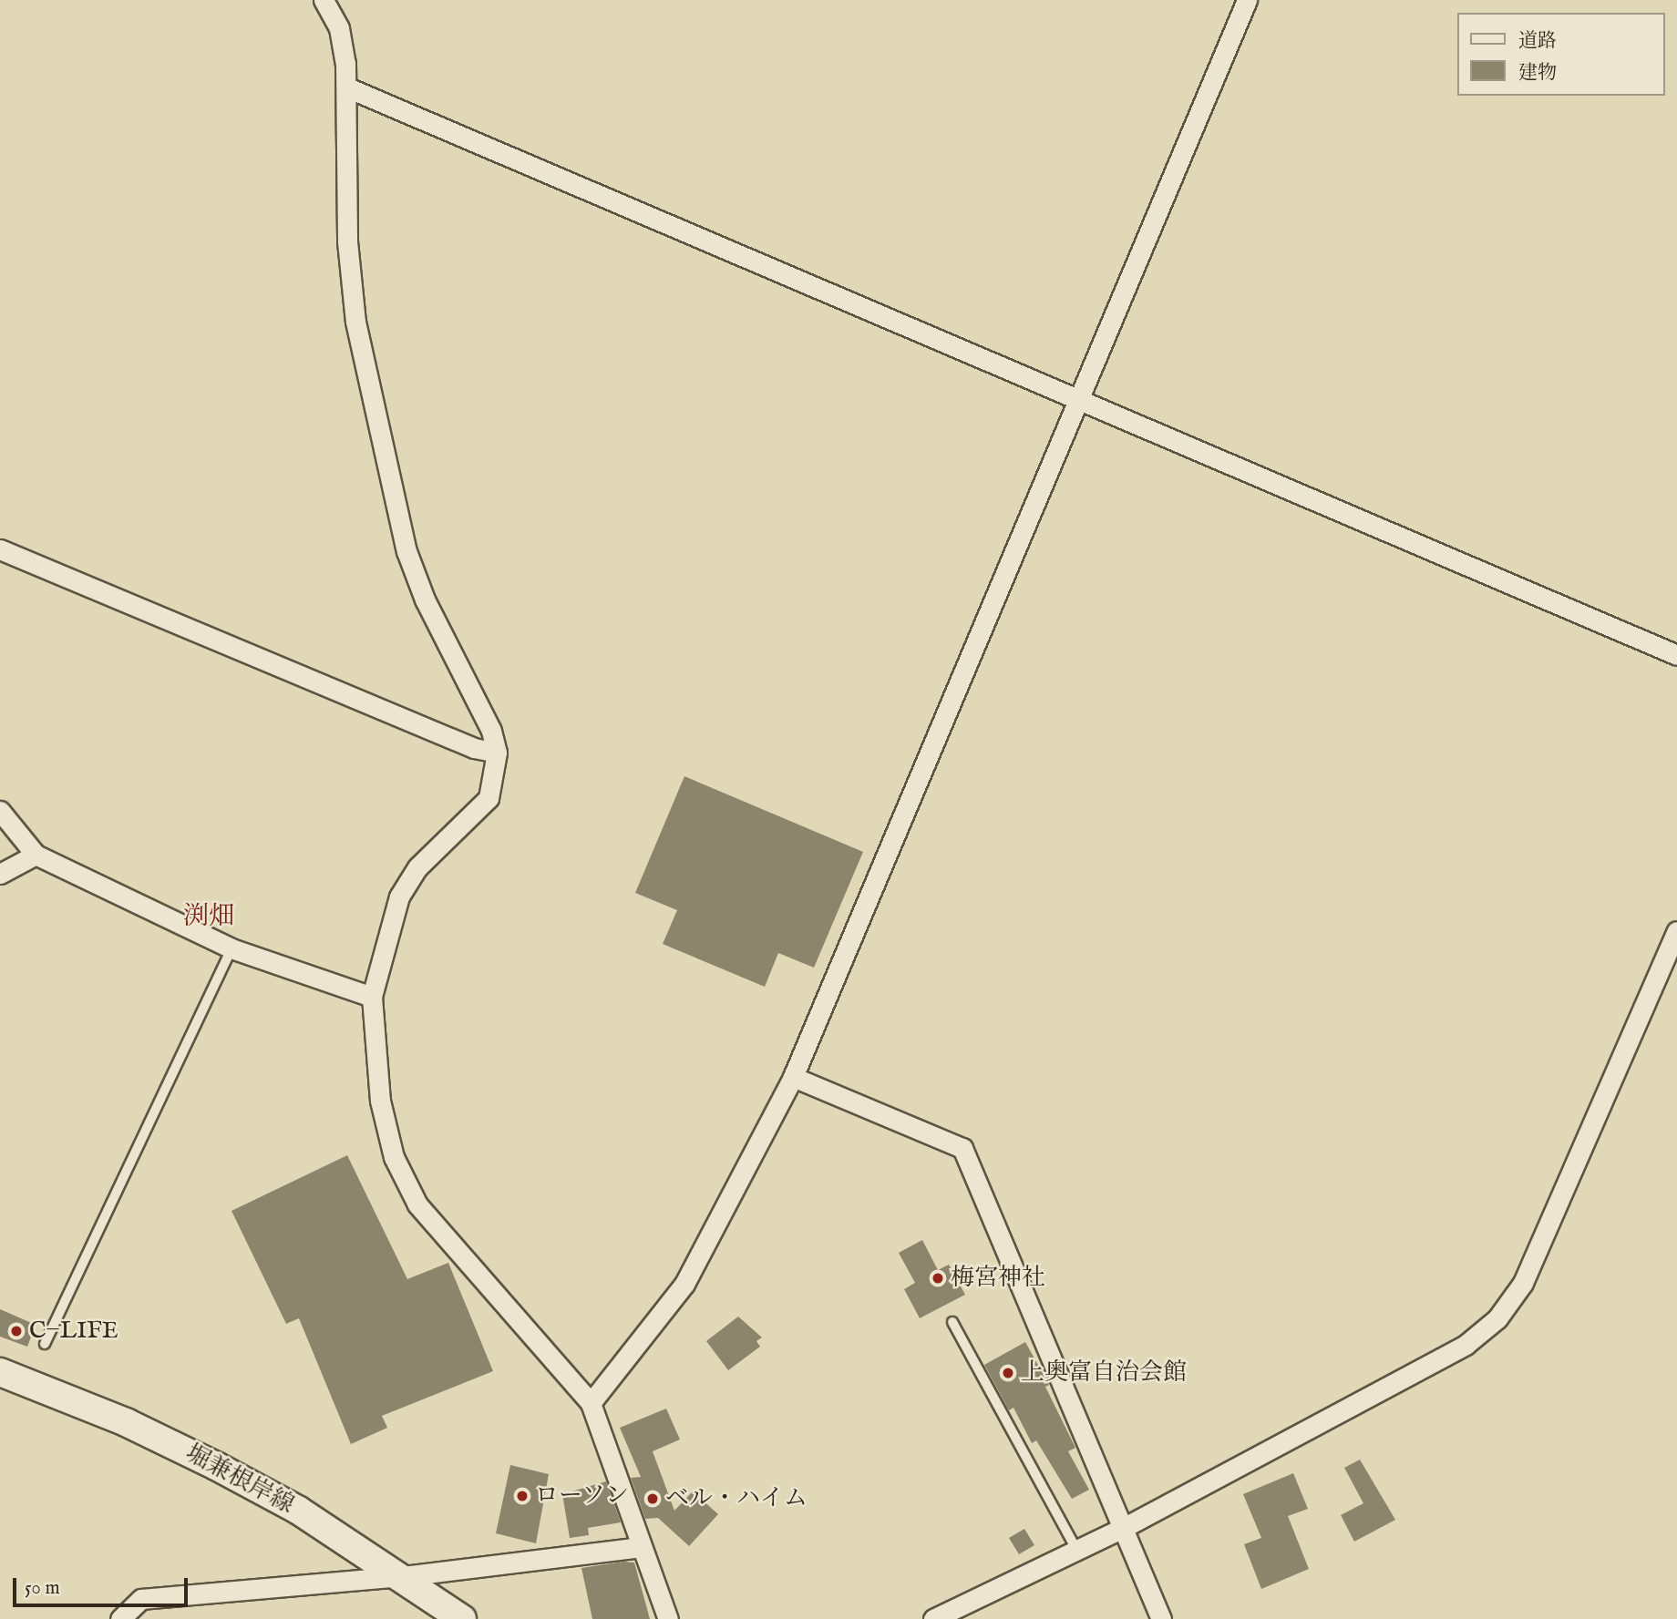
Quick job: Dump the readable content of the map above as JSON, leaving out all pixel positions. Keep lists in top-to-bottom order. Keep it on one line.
{"streets":{"main road":["堀兼根岸線"]},"districts":["渕畑"],"places":["梅宮神社","C−LIFE","上奥富自治会館","ローソン","ベル・ハイム"],"legend":["道路","建物"],"scale_bar":"50 m"}
